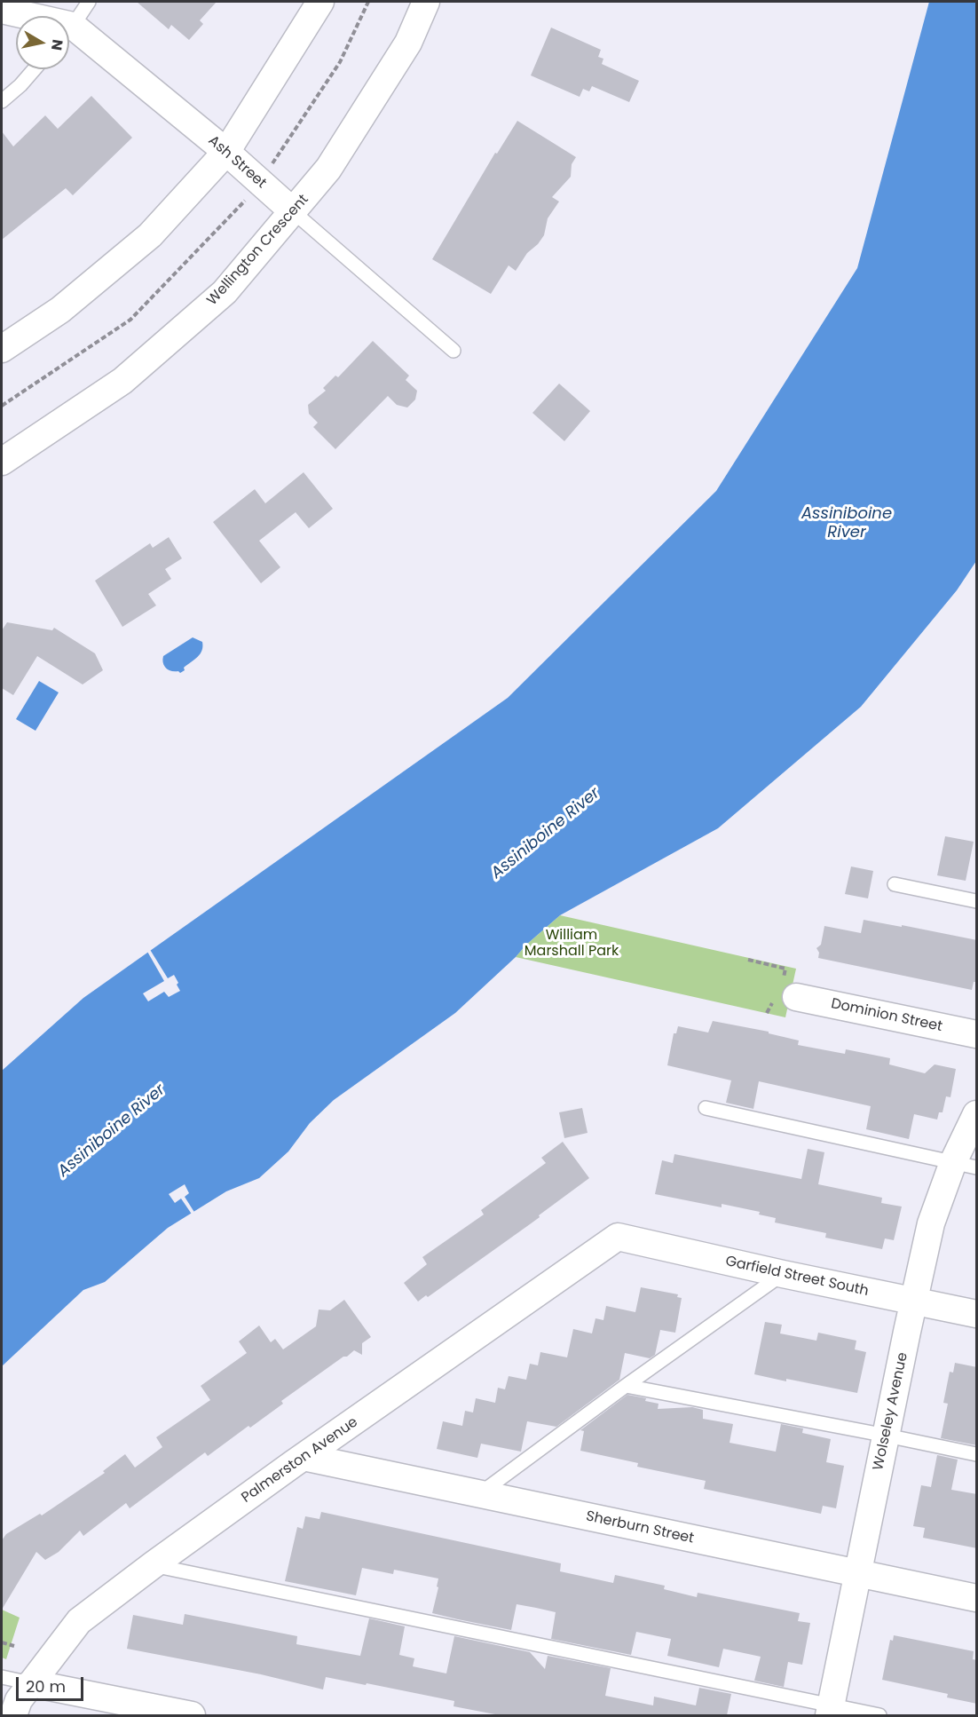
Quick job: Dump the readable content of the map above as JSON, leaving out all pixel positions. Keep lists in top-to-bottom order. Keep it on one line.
{"streets":{"street":["Ash Street","Wellington Crescent","Dominion Street","Garfield Street South","Wolseley Avenue","Palmerston Avenue","Sherburn Street"]},"crossings":[["Ash Street","Wellington Crescent"],["Garfield Street South","Wolseley Avenue"],["Garfield Street South","Palmerston Avenue"],["Wolseley Avenue","Sherburn Street"],["Palmerston Avenue","Sherburn Street"]],"water":["Assiniboine River"],"parks":["William Marshall Park"],"scale_bar":"20 m","north":"right"}
